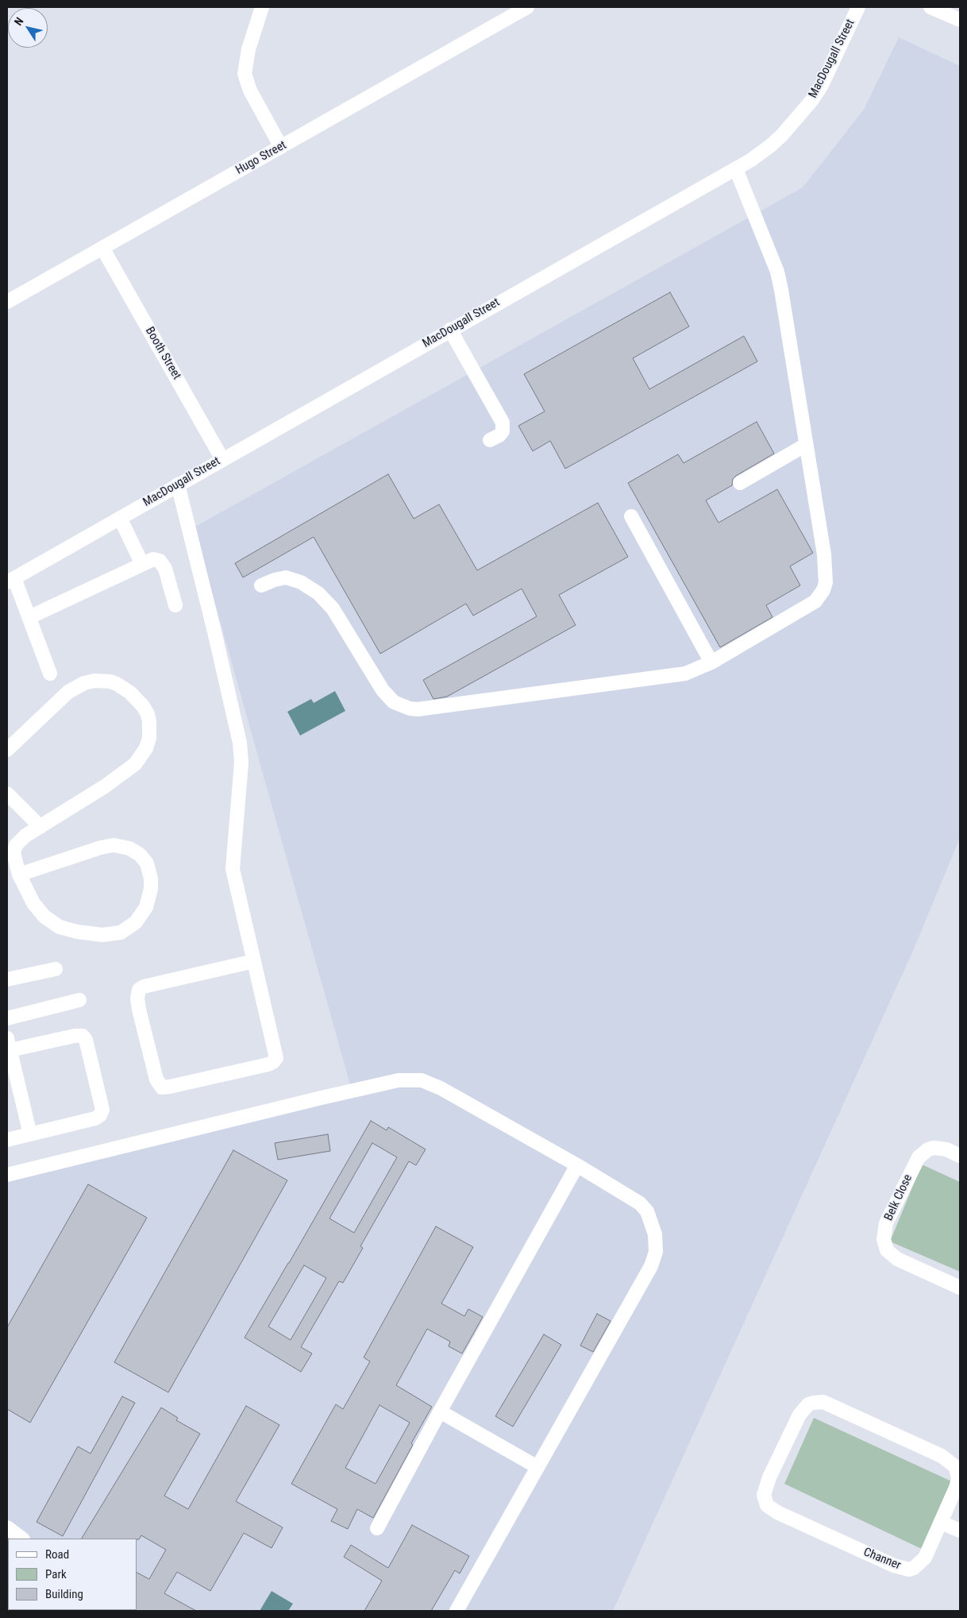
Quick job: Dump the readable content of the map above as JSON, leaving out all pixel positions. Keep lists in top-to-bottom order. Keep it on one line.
{"streets":{"street":["MacDougall Street","Hugo Street","Booth Street","Belk Close","Channer"]},"crossings":[["MacDougall Street","Booth Street"],["Hugo Street","Booth Street"]],"legend":["Road","Park","Building"],"north":"top left"}
